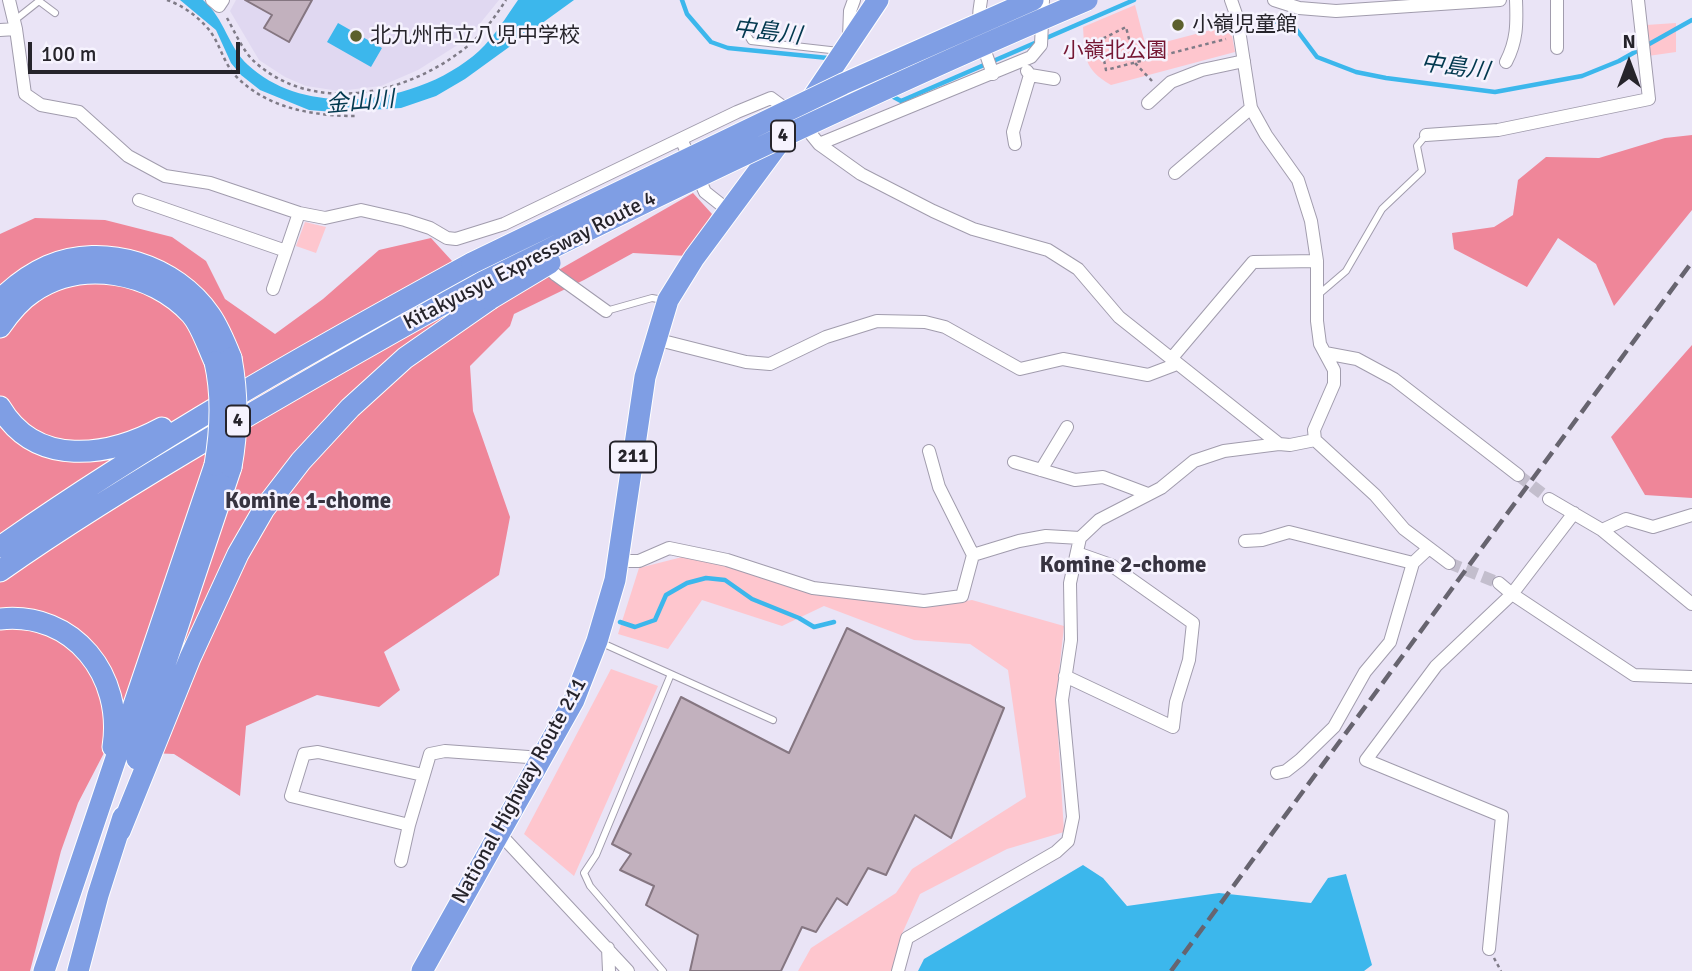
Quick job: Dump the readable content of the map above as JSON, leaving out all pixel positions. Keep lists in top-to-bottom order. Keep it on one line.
{"streets":{"highway":["4","Kitakyusyu Expressway Route 4","211","National Highway Route 211"]},"districts":["Komine 1-chome","Komine 2-chome"],"water":["中島川","金山川"],"parks":["小嶺北公園"],"places":["小嶺児童館","北九州市立八児中学校"],"scale_bar":"100 m","north":"top"}
